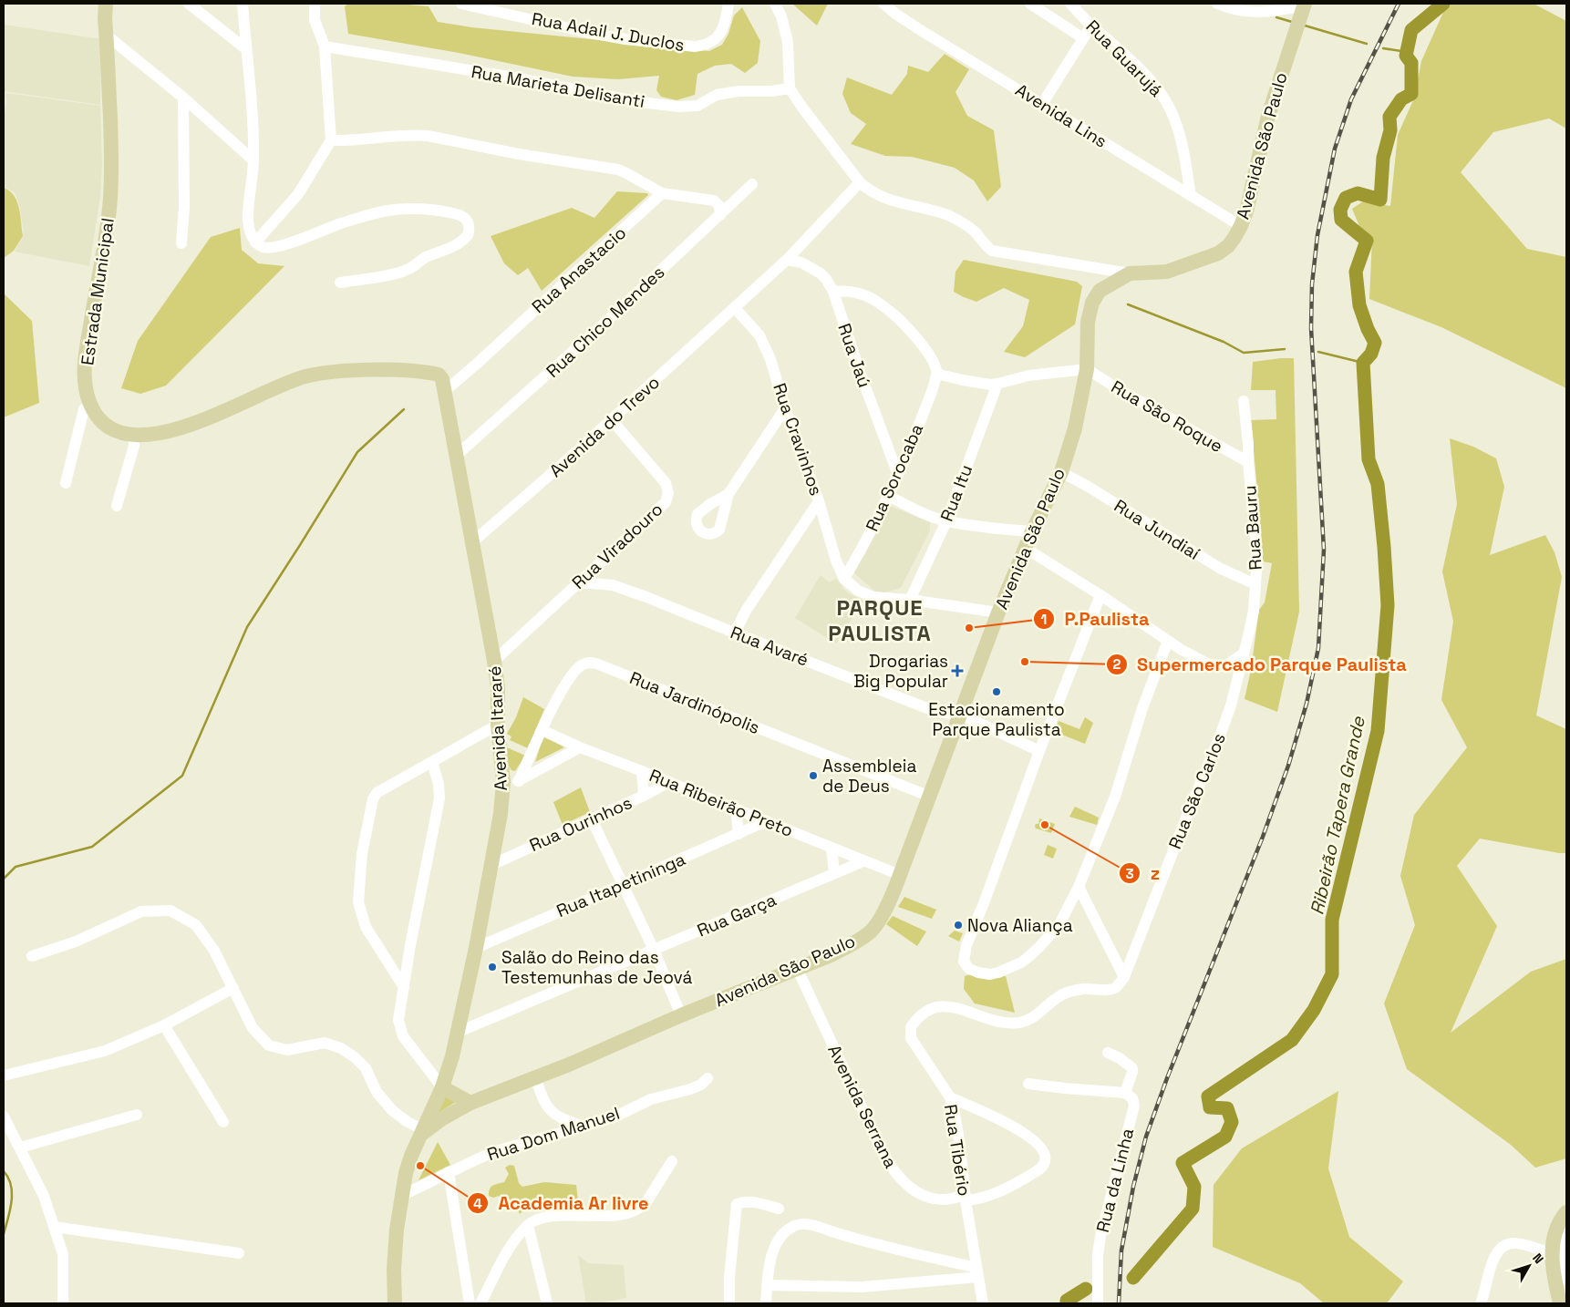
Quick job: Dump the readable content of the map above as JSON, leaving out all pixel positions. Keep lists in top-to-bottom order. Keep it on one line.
{"streets":{"main road":["Avenida São Paulo","Estrada Municipal","Avenida Itararé"],"street":["Rua Adail J. Duclos","Rua Guarujá","Rua Marieta Delisanti","Avenida Lins","Rua Anastacio","Rua Chico Mendes","Rua Jaú","Rua São Roque","Avenida do Trevo","Rua Cravinhos","Rua Sorocaba","Rua Itu","Rua Bauru","Rua Jundiaí","Rua Viradouro","Rua Avaré","Rua Jardinópolis","Rua São Carlos","Rua Ribeirão Preto","Rua Ourinhos","Rua Itapetininga","Rua Garça","Avenida Serrana","Rua Dom Manuel","Rua Tibério","Rua da Linha"]},"crossings":[["Rua Guarujá","Avenida Lins"],["Avenida Lins","Avenida São Paulo"],["Avenida São Paulo","Rua São Roque"],["Avenida São Paulo","Rua Jundiaí"],["Avenida São Paulo","Rua Avaré"],["Avenida São Paulo","Rua Jardinópolis"],["Avenida São Paulo","Avenida Itararé"],["Avenida São Paulo","Rua Ribeirão Preto"],["Avenida São Paulo","Avenida Serrana"],["Avenida São Paulo","Rua Dom Manuel"],["Rua Anastacio","Avenida Itararé"],["Estrada Municipal","Avenida Itararé"],["Rua Chico Mendes","Avenida Itararé"],["Rua Jaú","Avenida do Trevo"],["Rua Jaú","Rua Sorocaba"],["Rua São Roque","Rua Bauru"],["Avenida do Trevo","Rua Cravinhos"],["Avenida do Trevo","Rua Viradouro"],["Avenida do Trevo","Avenida Itararé"],["Rua Cravinhos","Rua Sorocaba"],["Rua Bauru","Rua Jundiaí"],["Rua Bauru","Rua São Carlos"],["Rua Viradouro","Rua Avaré"],["Rua Viradouro","Avenida Itararé"],["Rua Jardinópolis","Rua Ribeirão Preto"],["Avenida Itararé","Rua Ourinhos"],["Avenida Itararé","Rua Itapetininga"],["Avenida Itararé","Rua Garça"],["Rua São Carlos","Rua Tibério"],["Rua Ribeirão Preto","Rua Ourinhos"],["Rua Ribeirão Preto","Rua Itapetininga"],["Rua Ribeirão Preto","Rua Garça"],["Avenida Serrana","Rua Tibério"]],"districts":["PARQUE PAULISTA"],"water":["Ribeirão Tapera Grande"],"places":{"other":["P.Paulista","Supermercado Parque Paulista","Estacionamento Parque Paulista","Assembleia de Deus","z","Nova Aliança","Salão do Reino das Testemunhas de Jeová","Academia Ar livre"],"health":["Drogarias Big Popular"]},"north":"top right"}
